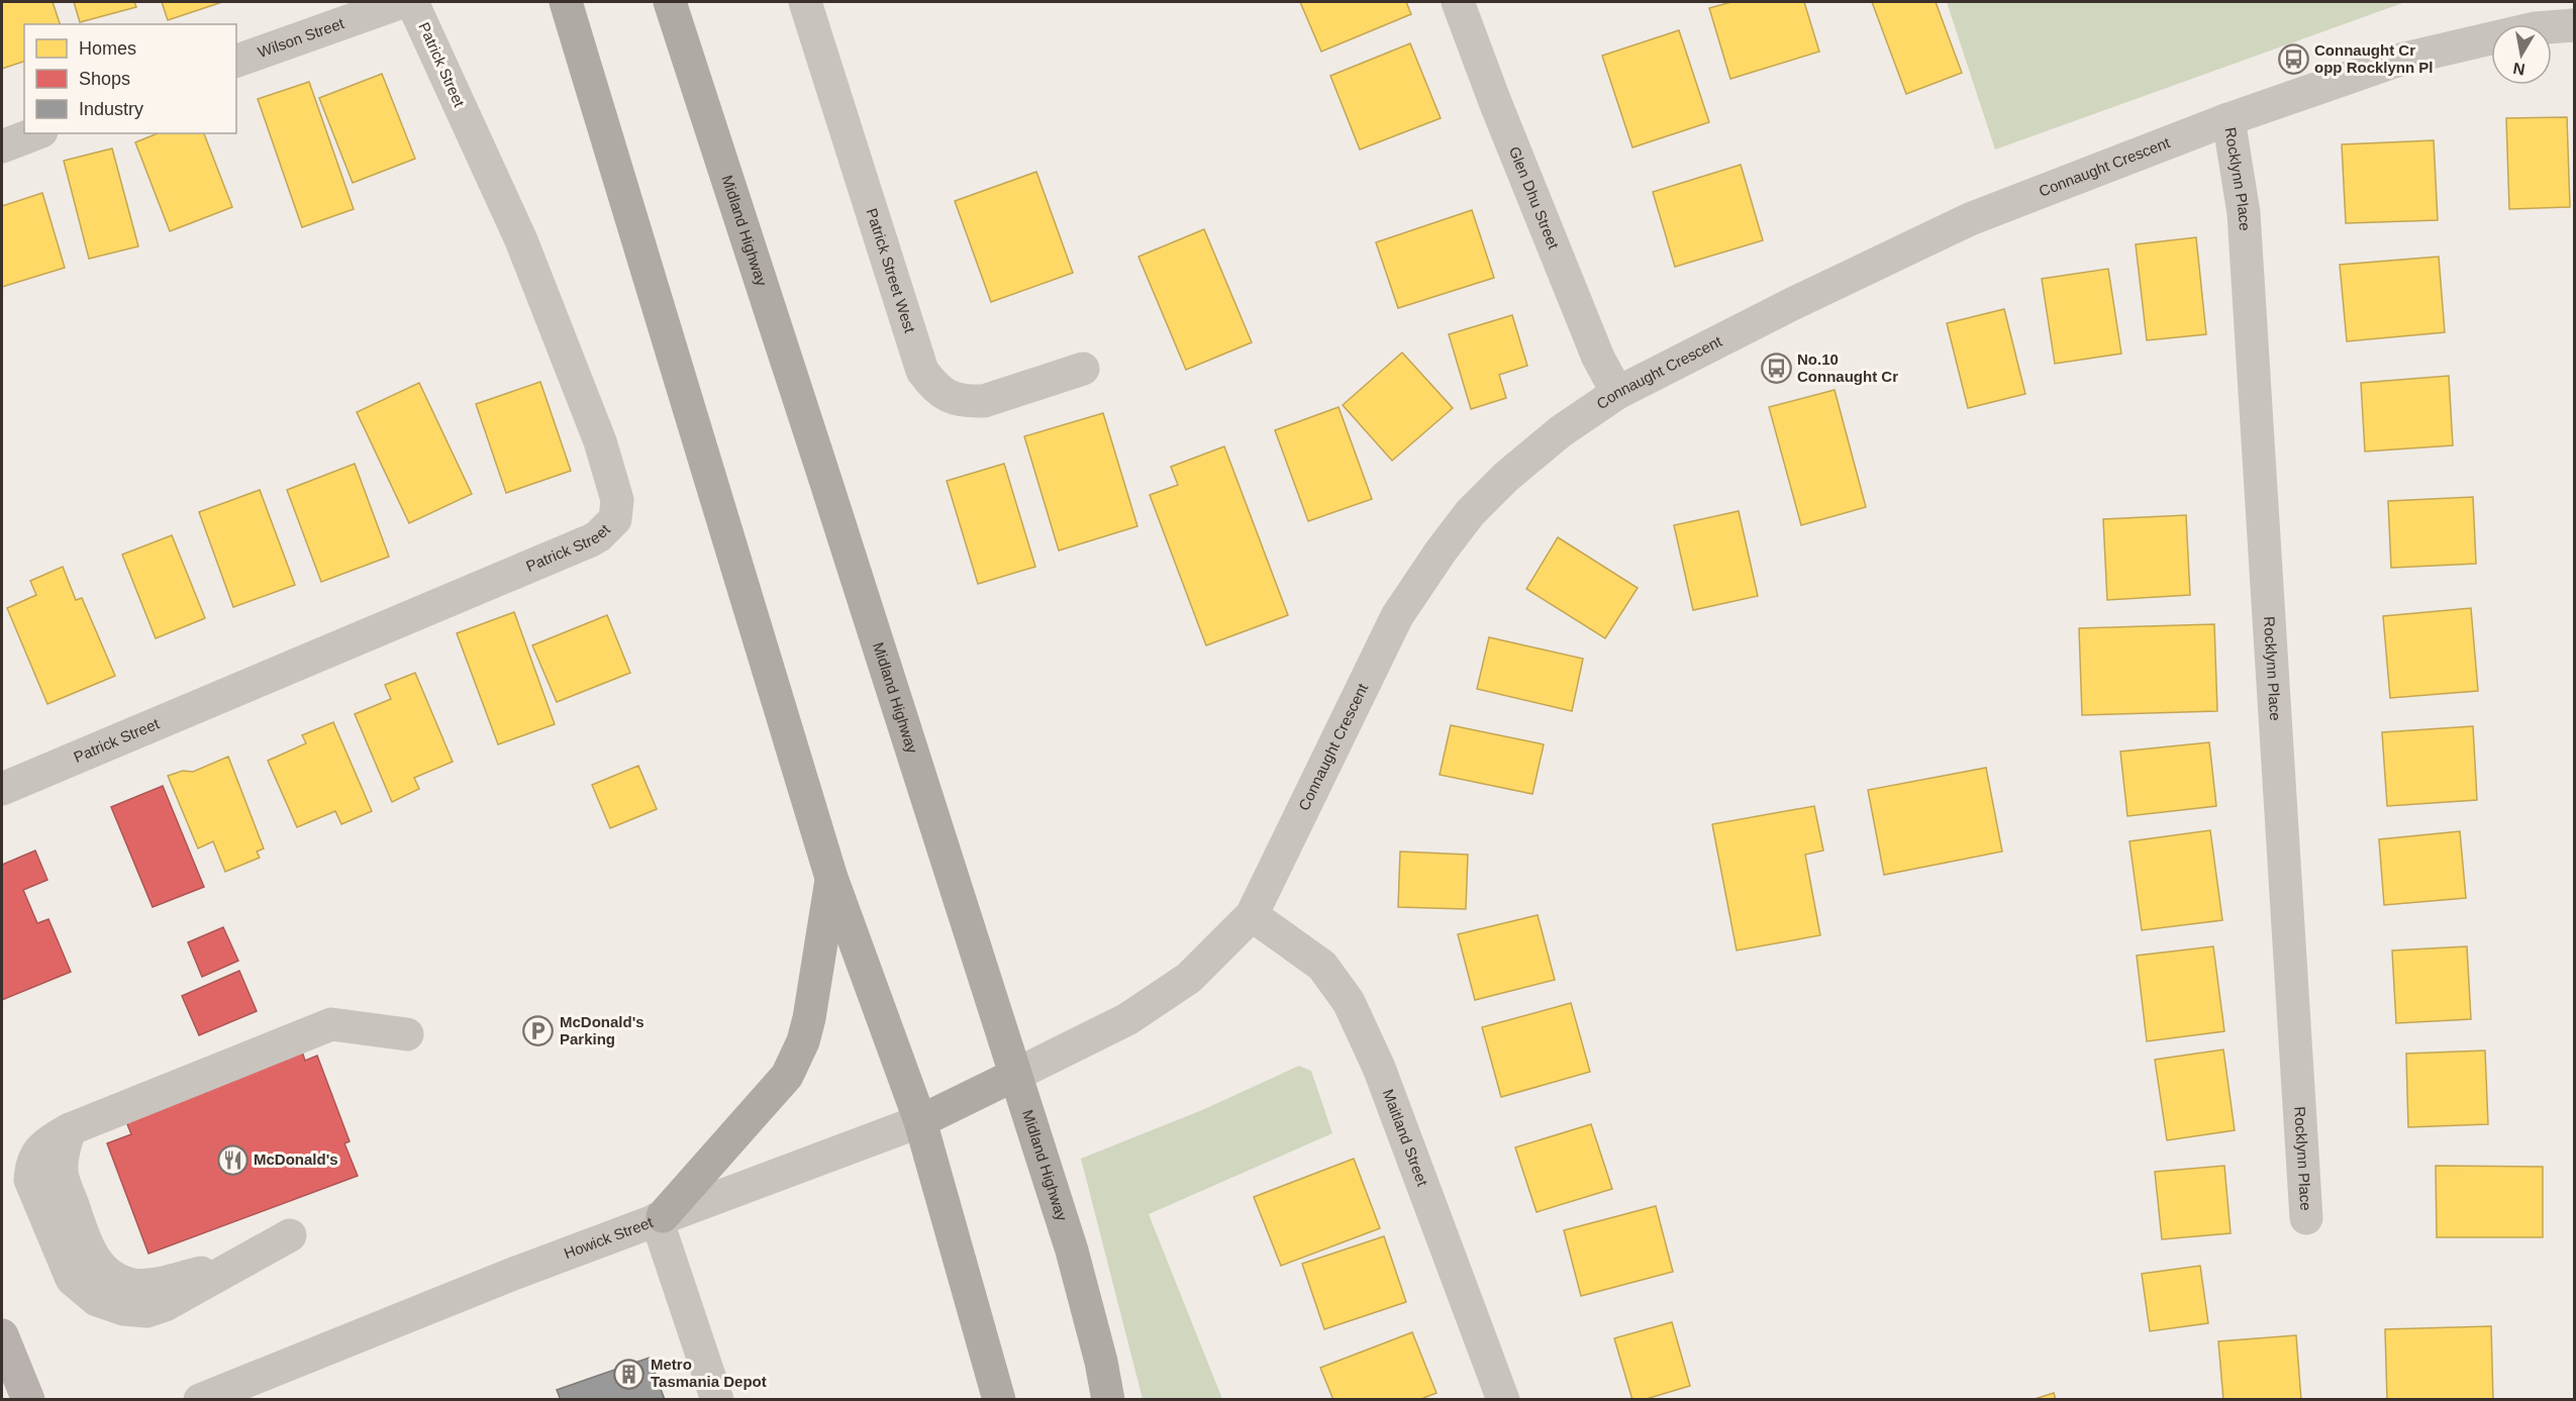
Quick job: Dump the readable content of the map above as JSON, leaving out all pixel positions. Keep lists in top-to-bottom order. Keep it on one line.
{"streets":{"highway":["Midland Highway","Howick Street"],"street":["Wilson Street","Patrick Street","Connaught Crescent","Rocklynn Place","Glen Dhu Street","Patrick Street West","Maitland Street"]},"crossings":[["Connaught Crescent","Rocklynn Place"],["Connaught Crescent","Glen Dhu Street"],["Connaught Crescent","Midland Highway"],["Connaught Crescent","Maitland Street"],["Connaught Crescent","Howick Street"],["Midland Highway","Howick Street"]],"places":{"bus stop":["Connaught Cr opp Rocklynn Pl","No.10 Connaught Cr"],"parking":["McDonald's Parking"],"restaurant":["McDonald's"],"building":["Metro Tasmania Depot"]},"legend":["Homes","Shops","Industry"],"north":"bottom"}
